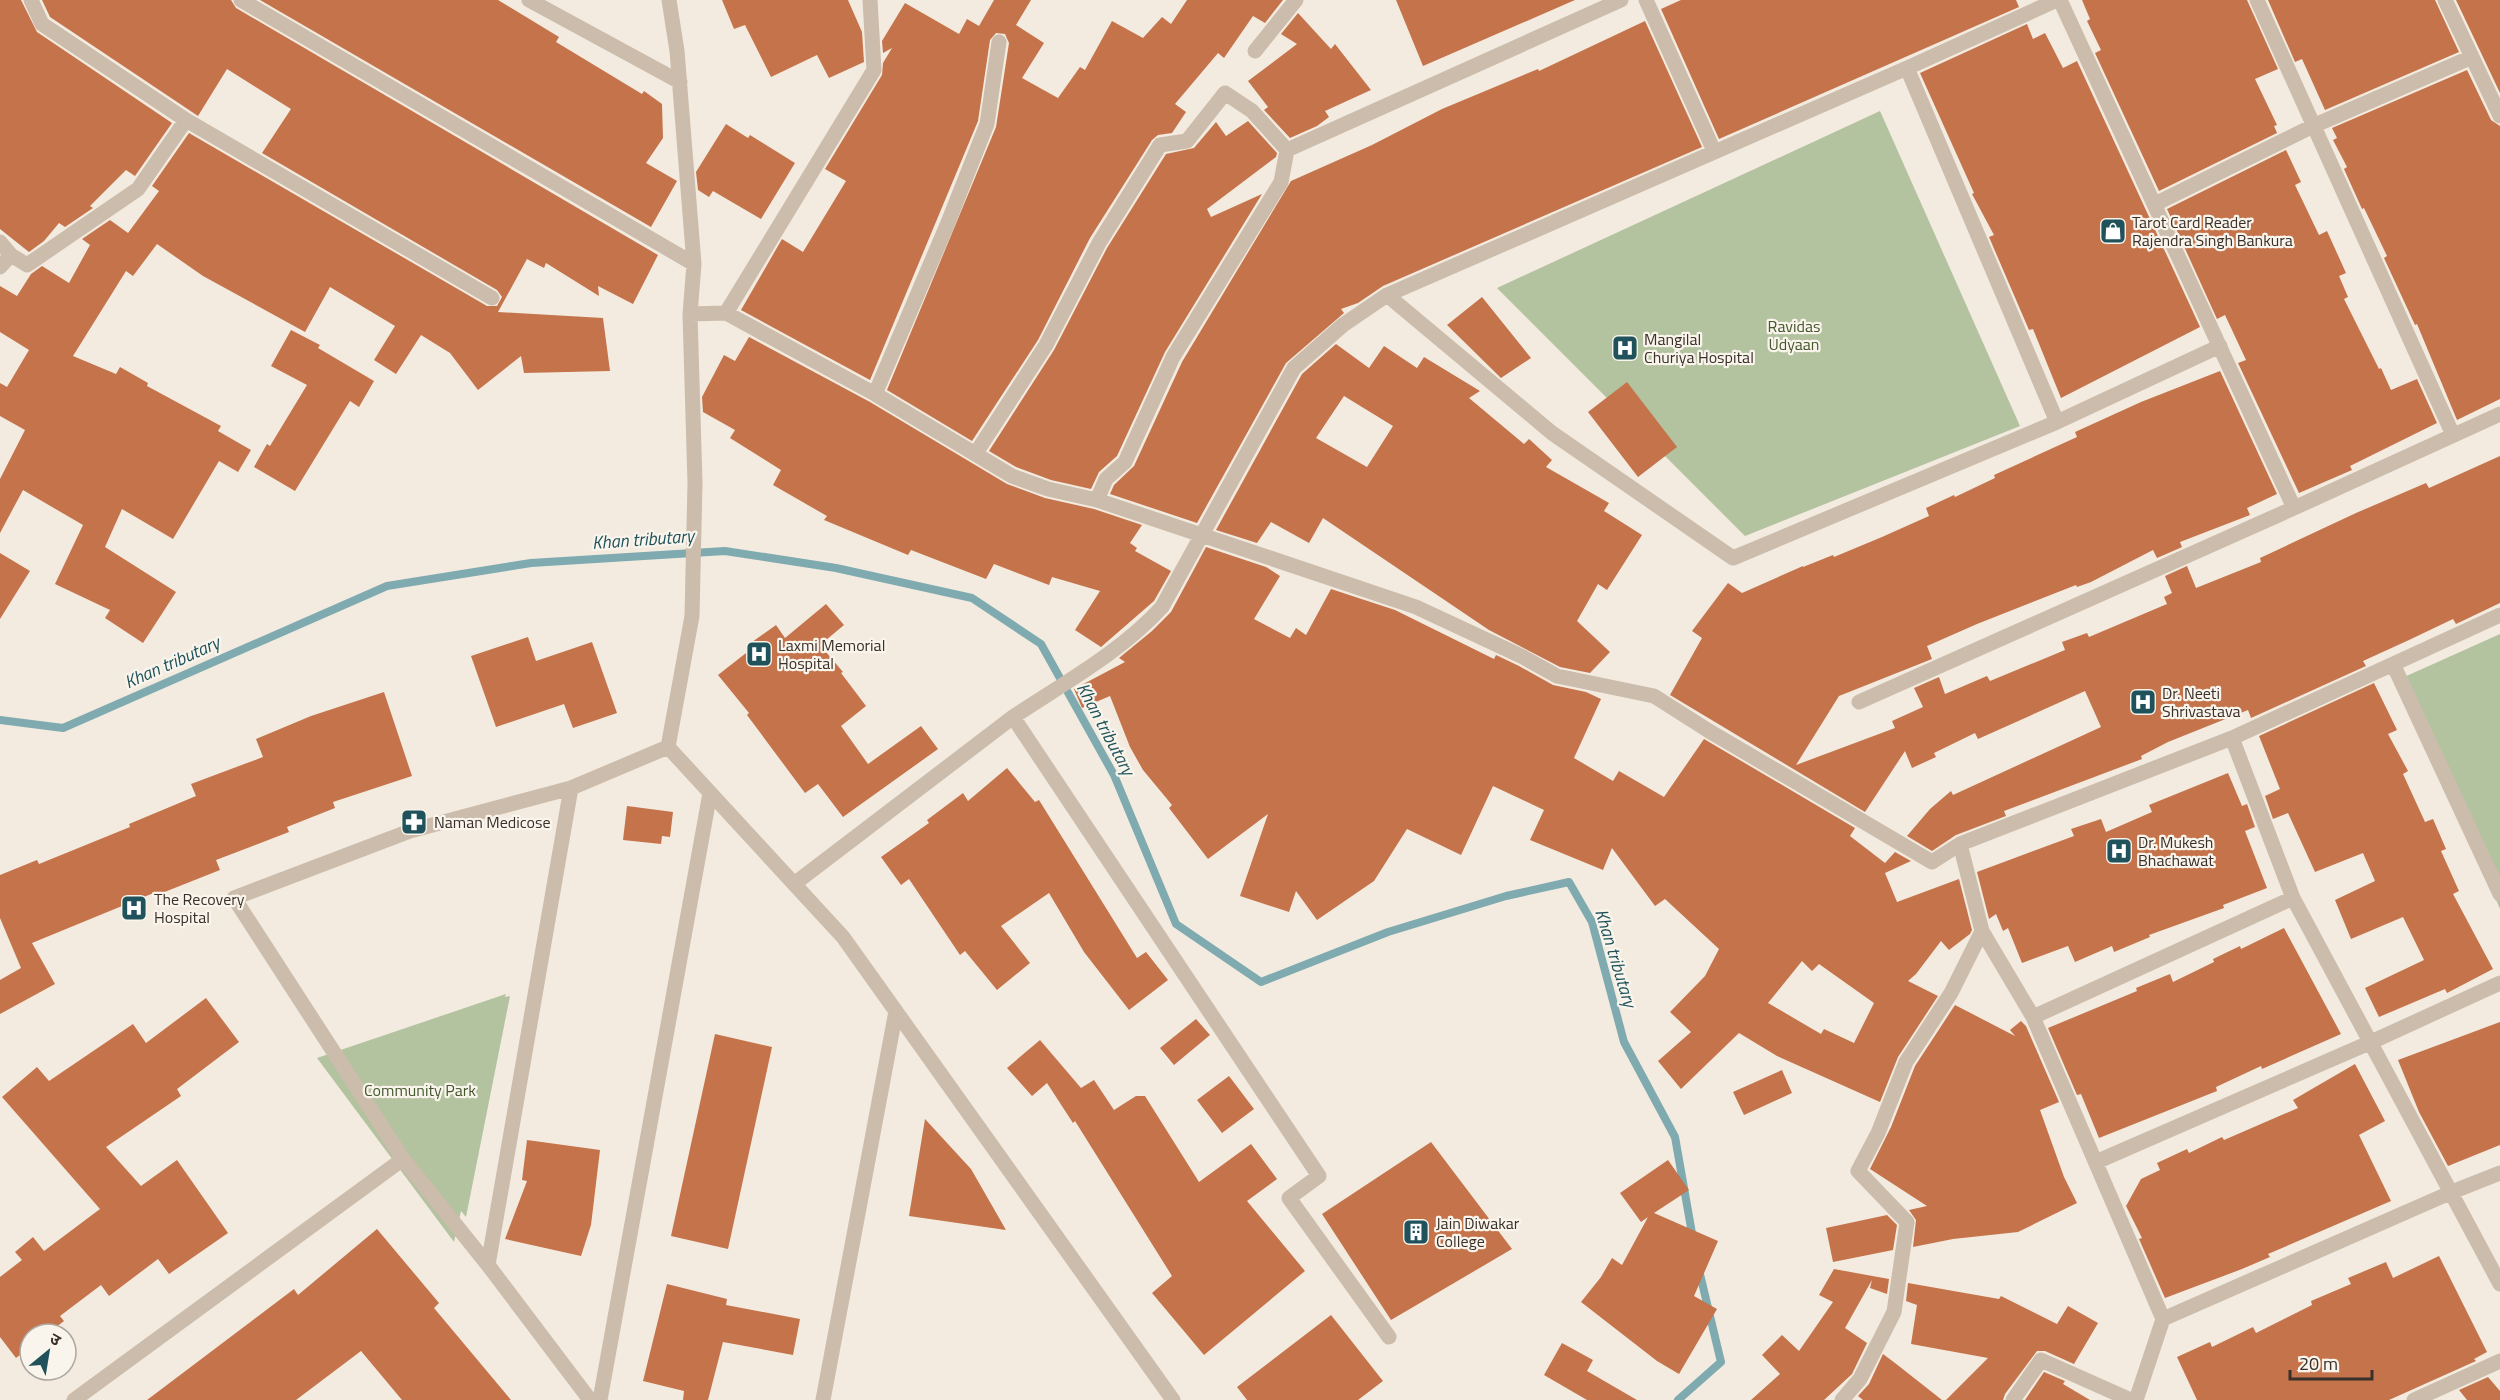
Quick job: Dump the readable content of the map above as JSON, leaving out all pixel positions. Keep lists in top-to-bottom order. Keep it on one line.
{"water":["Khan tributary"],"parks":["Ravidas Udyaan","Community Park"],"places":{"shop":["Tarot Card Reader Rajendra Singh Bankura"],"hospital":["Mangilal Churiya Hospital","Laxmi Memorial Hospital","Dr. Neeti Shrivastava","Dr. Mukesh Bhachawat","The Recovery Hospital"],"pharmacy":["Naman Medicose"],"building":["Jain Diwakar College"]},"scale_bar":"20 m","north":"top right"}
